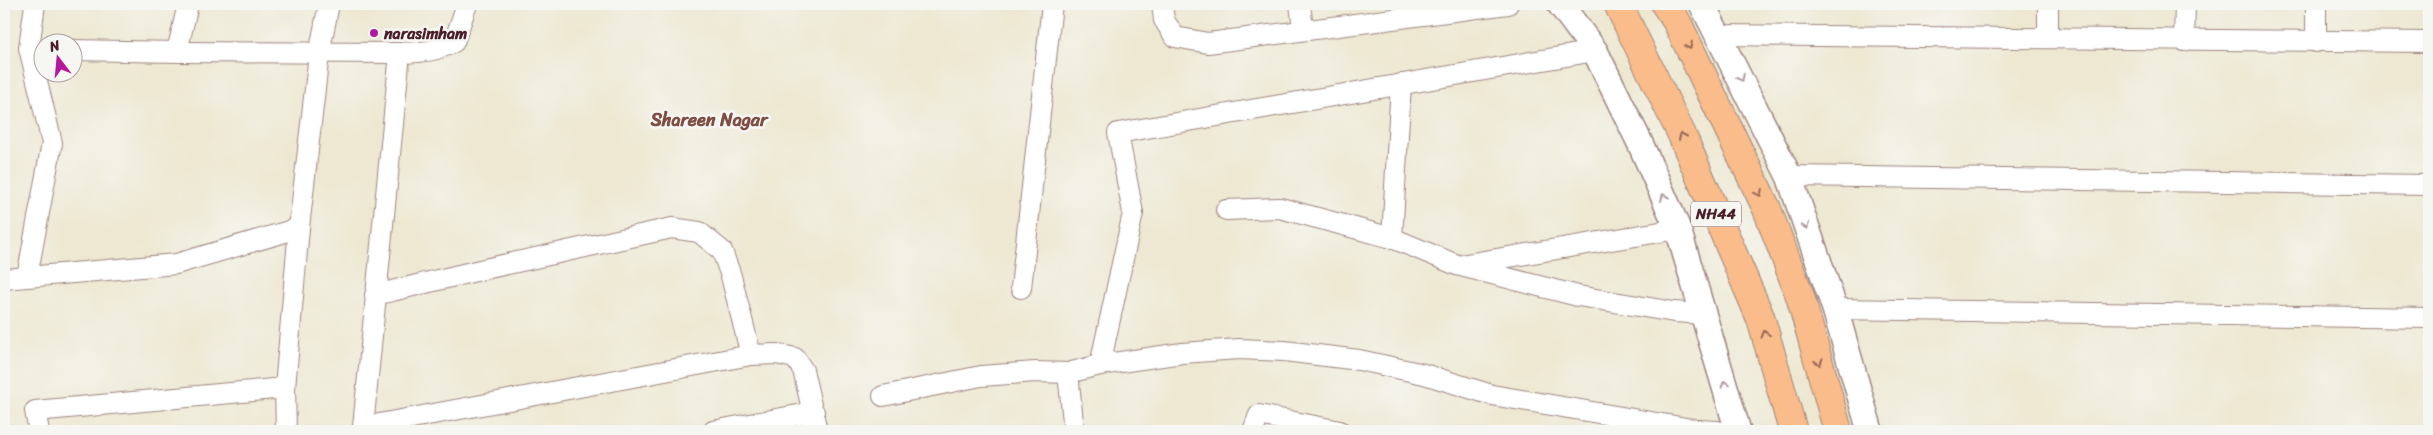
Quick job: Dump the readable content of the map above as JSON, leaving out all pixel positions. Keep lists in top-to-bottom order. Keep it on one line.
{"streets":{"highway":["NH44"]},"districts":["Shareen Nagar"],"places":["narasimham"],"north":"top"}
